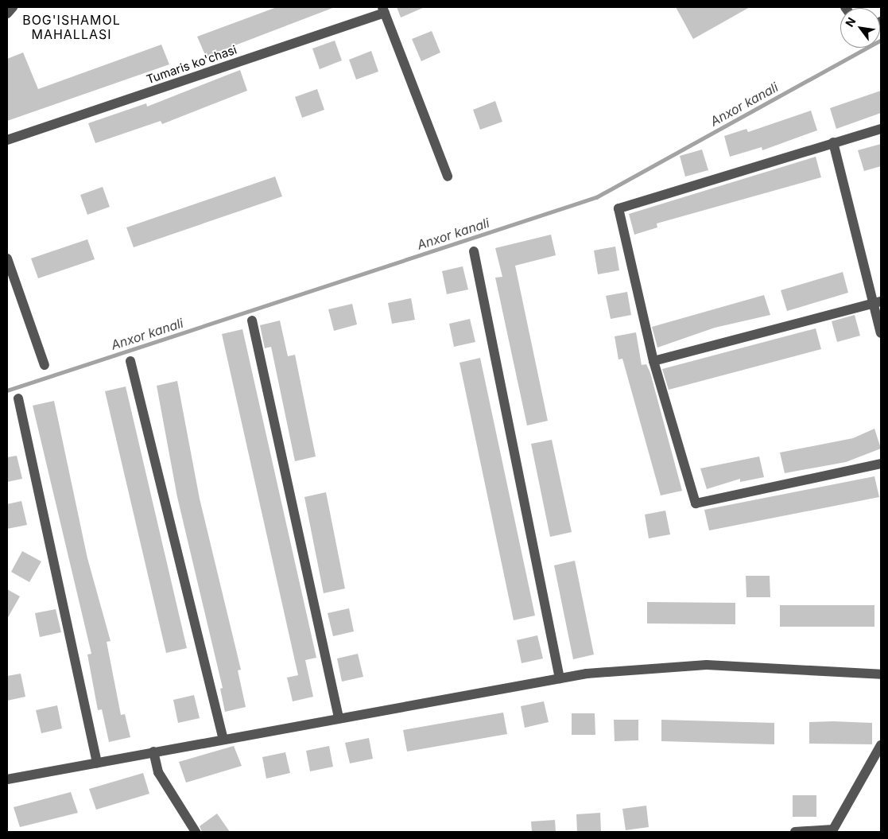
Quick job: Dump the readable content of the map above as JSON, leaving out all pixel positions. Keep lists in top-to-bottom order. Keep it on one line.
{"streets":{"street":["Tumaris ko'chasi"]},"districts":["BOG'ISHAMOL MAHALLASI"],"water":["Anxor kanali"],"north":"top left"}
